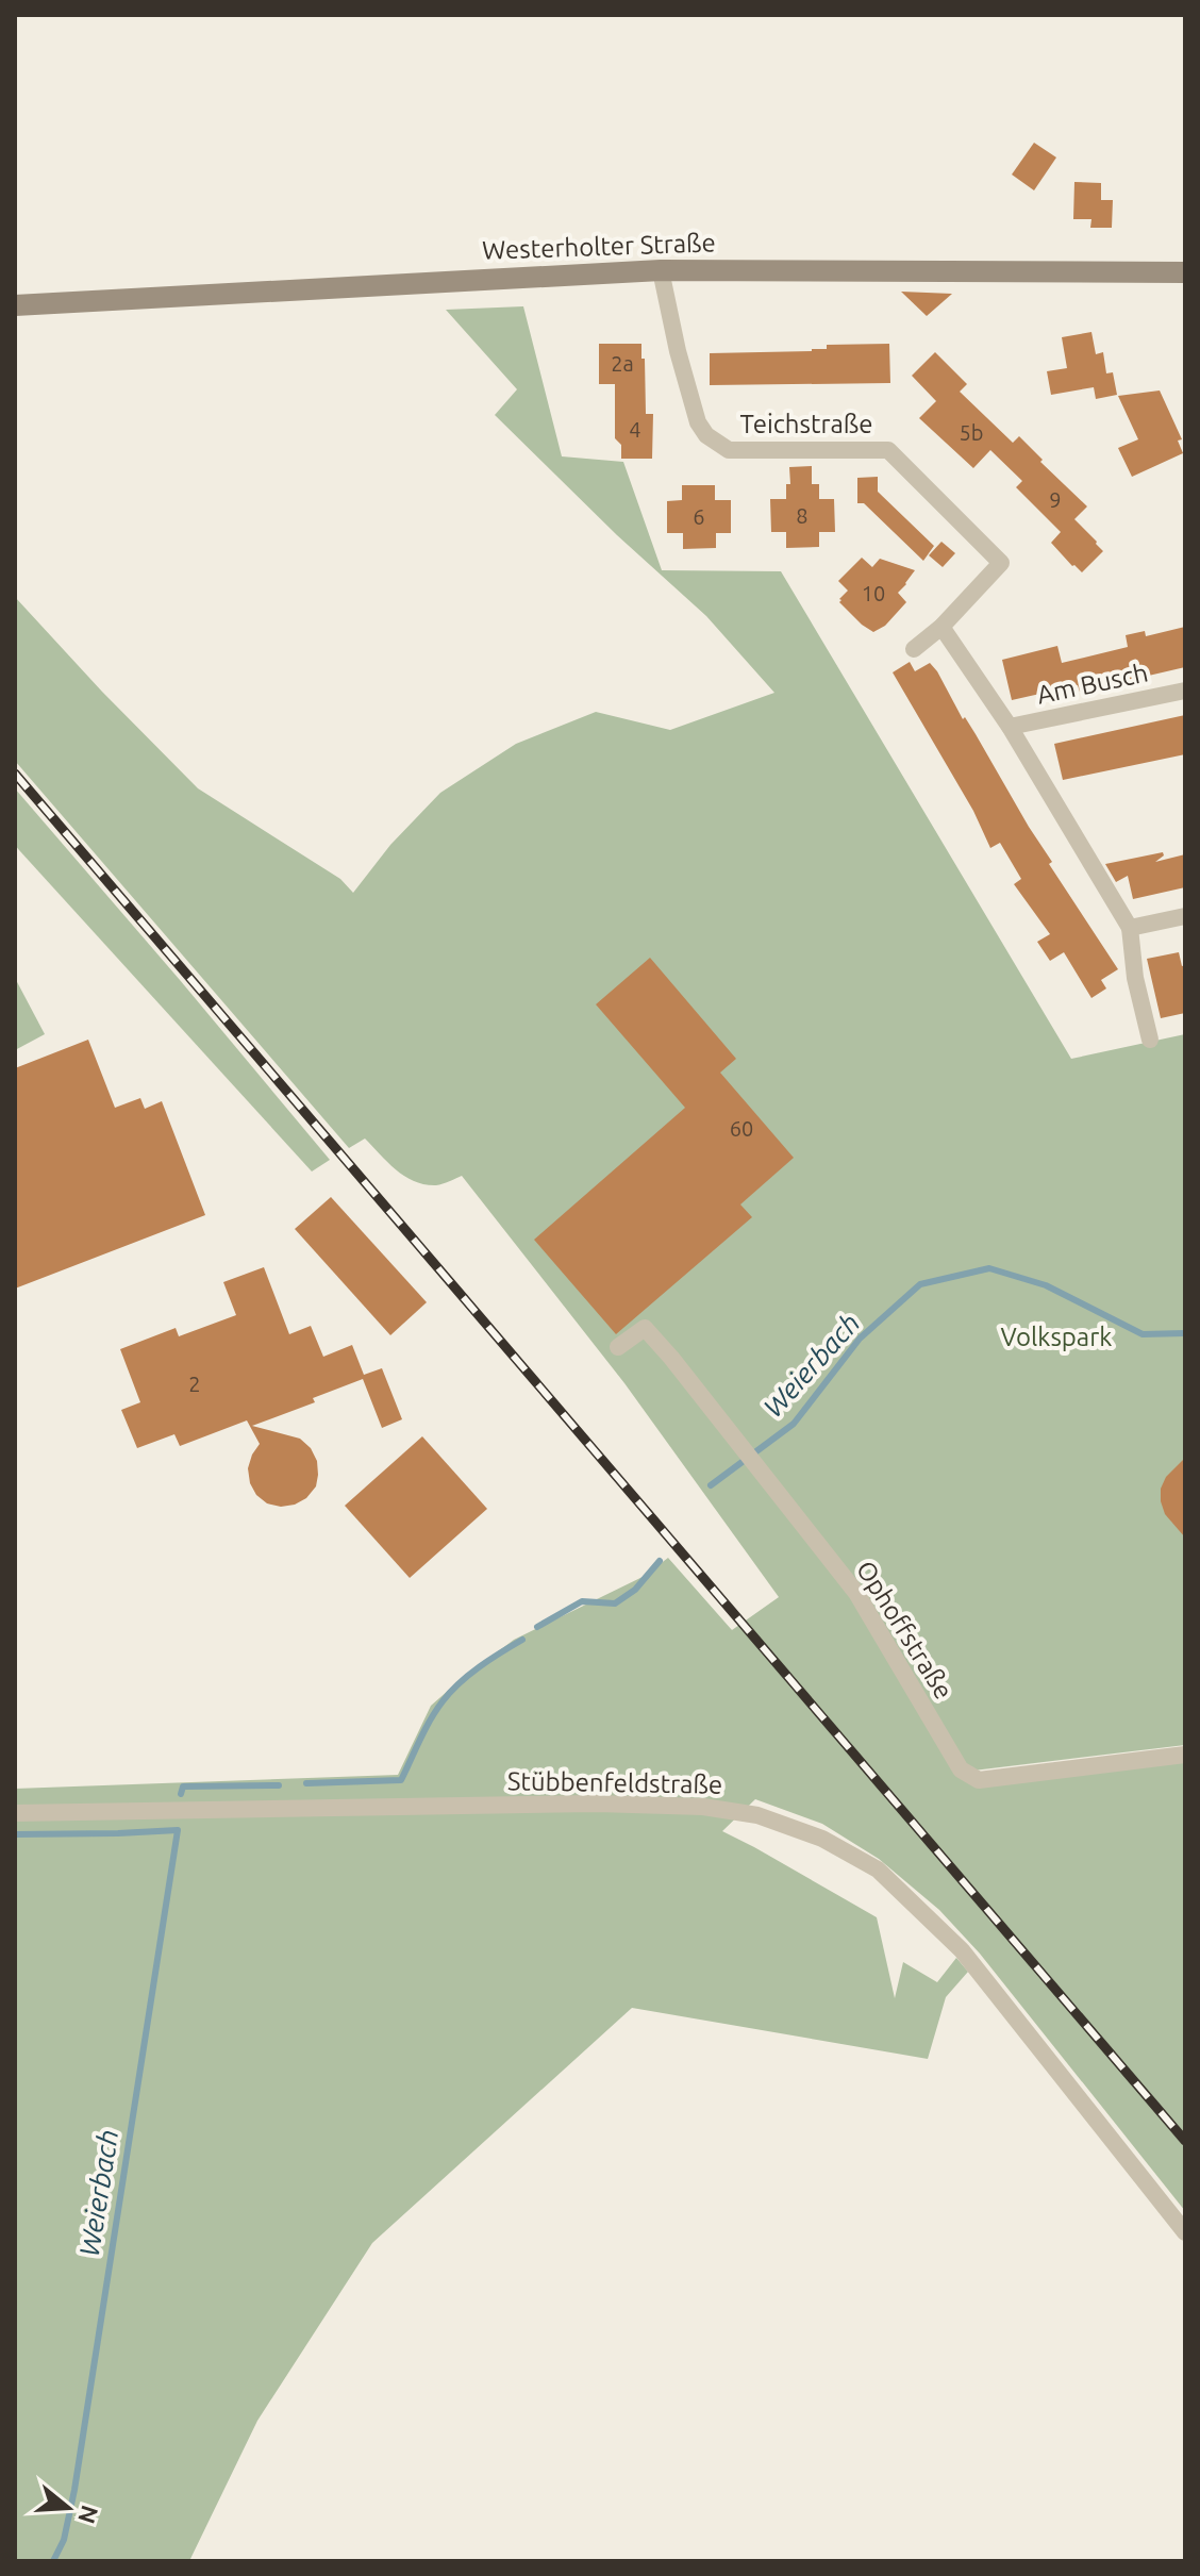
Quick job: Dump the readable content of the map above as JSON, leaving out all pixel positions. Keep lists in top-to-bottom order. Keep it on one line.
{"streets":{"main road":["Westerholter Straße"],"street":["Teichstraße","Am Busch","Ophoffstraße","Stübbenfeldstraße"]},"crossings":[["Westerholter Straße","Teichstraße"]],"water":["Weierbach"],"parks":["Volkspark"],"house_numbers":["2a","4","5b","9","8","6","10","60","2"],"north":"right"}
